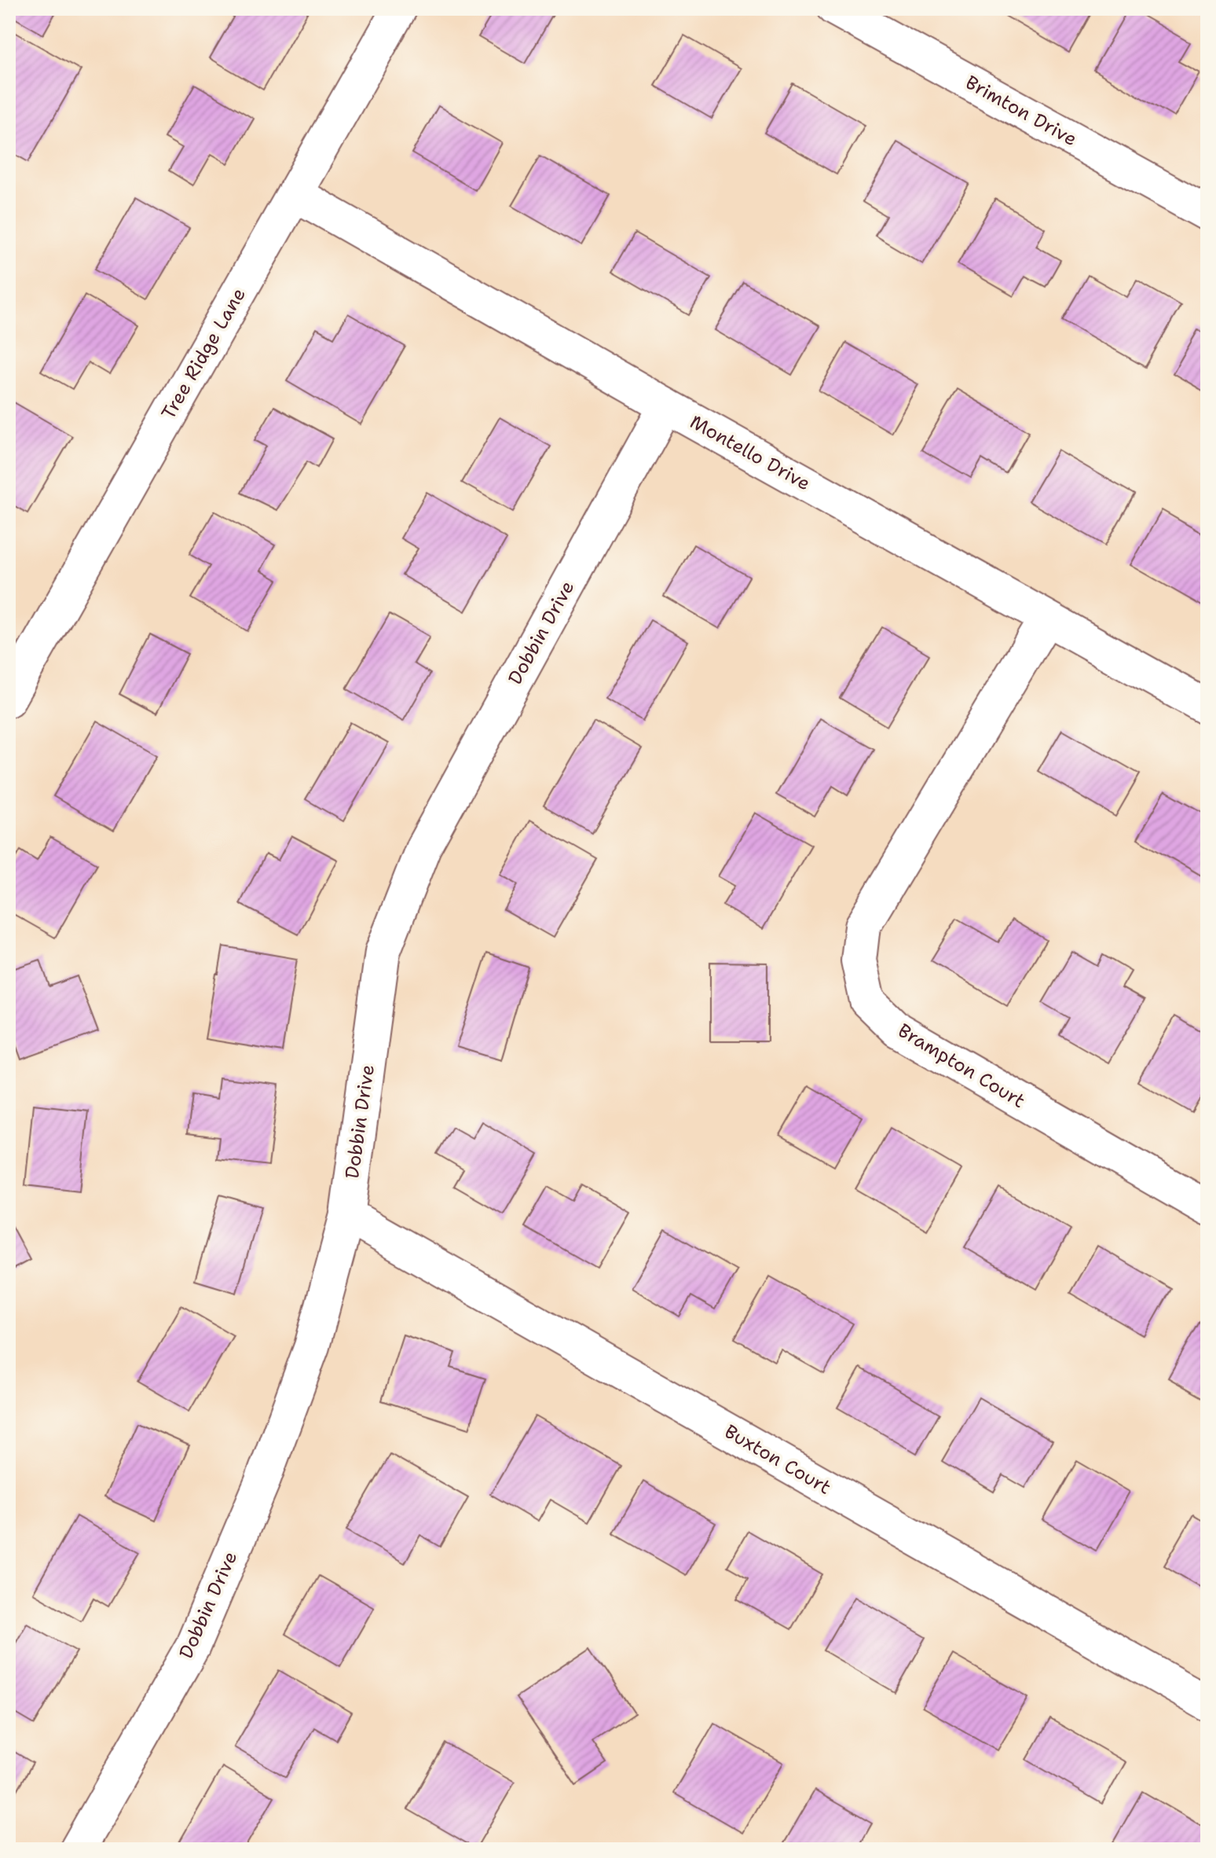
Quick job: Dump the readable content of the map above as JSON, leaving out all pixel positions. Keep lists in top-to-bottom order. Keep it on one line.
{"streets":{"street":["Brimton Drive","Tree Ridge Lane","Montello Drive","Dobbin Drive","Brampton Court","Buxton Court"]},"crossings":[["Tree Ridge Lane","Montello Drive"],["Montello Drive","Dobbin Drive"],["Montello Drive","Brampton Court"],["Dobbin Drive","Buxton Court"]]}
